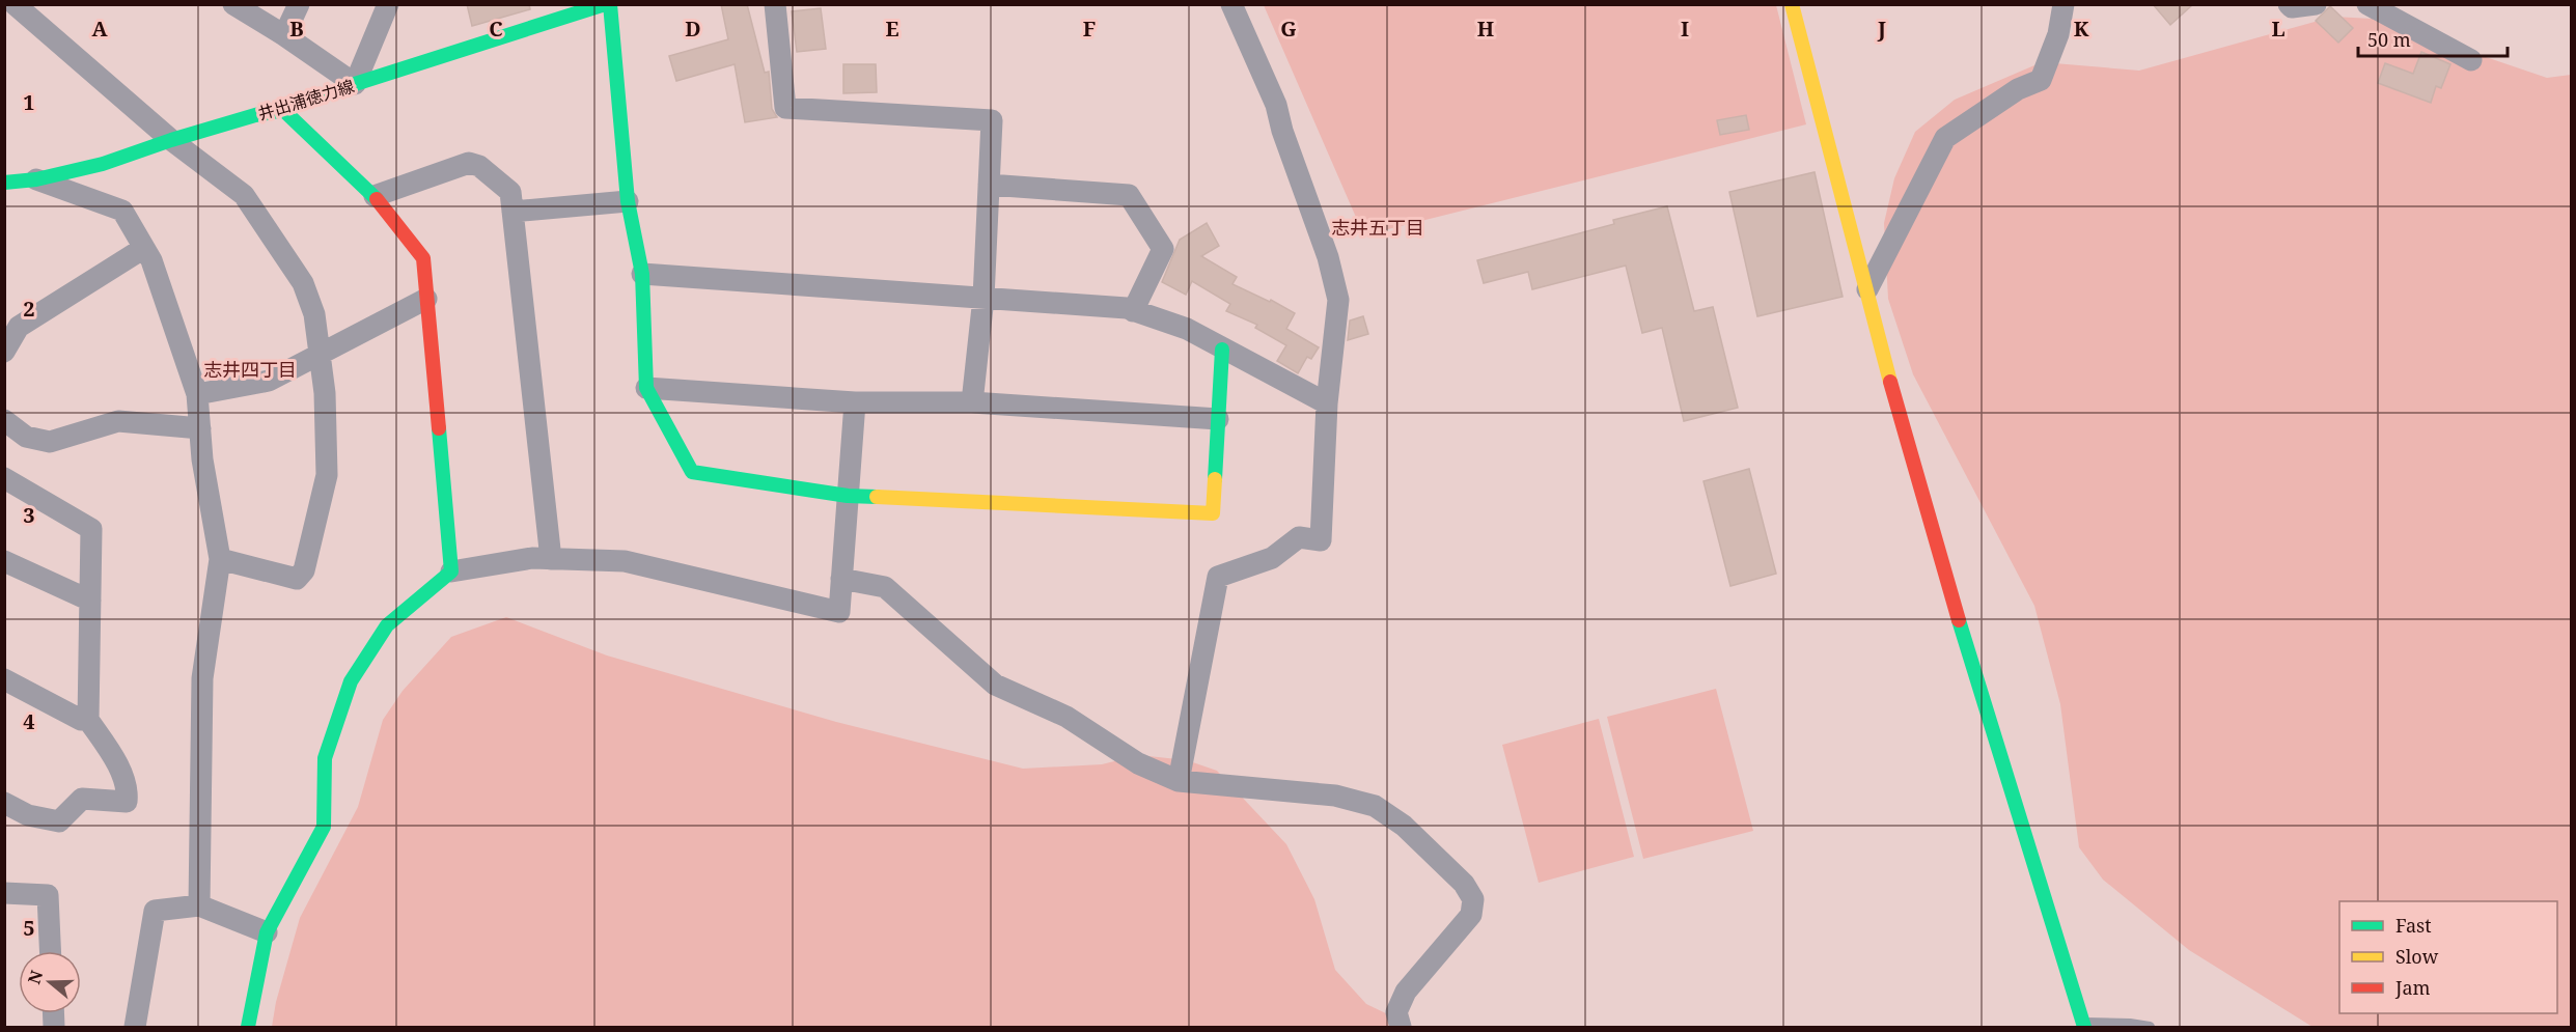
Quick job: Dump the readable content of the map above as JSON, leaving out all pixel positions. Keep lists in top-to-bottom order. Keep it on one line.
{"streets":{"street":["井出浦徳力線"]},"districts":["志井五丁目","志井四丁目"],"legend":["Fast","Slow","Jam"],"scale_bar":"50 m","north":"left","grid":{"columns":["A","B","C","D","E","F","G","H","I","J","K","L"],"rows":["1","2","3","4","5"]}}
